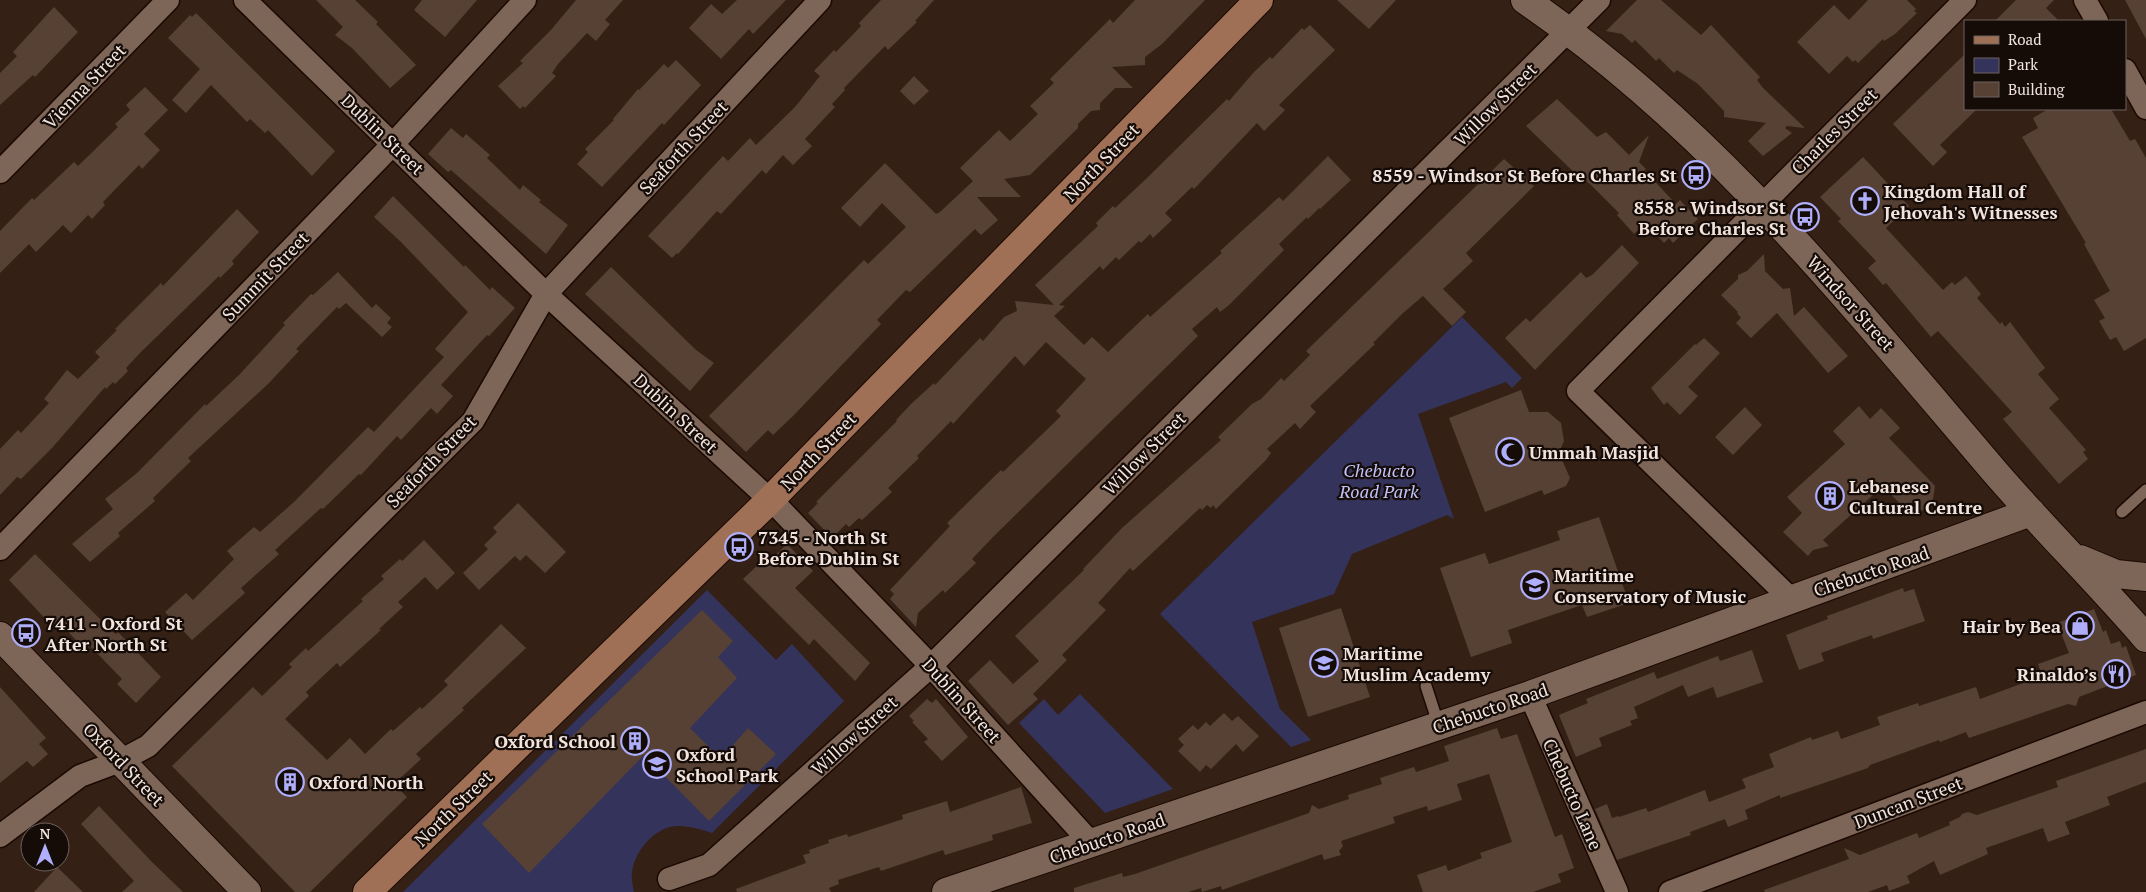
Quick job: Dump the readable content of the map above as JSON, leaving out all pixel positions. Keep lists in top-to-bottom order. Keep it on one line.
{"streets":{"main road":["North Street"],"street":["Vienna Street","Willow Street","Charles Street","Dublin Street","Seaforth Street","Summit Street","Windsor Street","Chebucto Road","Oxford Street","Chebucto Lane","Duncan Street"]},"crossings":[["Willow Street","Dublin Street"],["Willow Street","Windsor Street"],["Charles Street","Windsor Street"],["Charles Street","Chebucto Road"],["Dublin Street","Seaforth Street"],["Dublin Street","North Street"],["Dublin Street","Summit Street"],["Dublin Street","Chebucto Road"],["Seaforth Street","Oxford Street"],["Windsor Street","Chebucto Road"],["Chebucto Road","Chebucto Lane"]],"parks":["Chebucto Road Park"],"places":{"bus stop":["8559 - Windsor St Before Charles St","8558 - Windsor St Before Charles St","7345 - North St Before Dublin St","7411 - Oxford St After North St"],"church":["Kingdom Hall of Jehovah's Witnesses"],"mosque":["Ummah Masjid"],"building":["Lebanese Cultural Centre","Oxford School","Oxford North"],"school or university":["Maritime Conservatory of Music","Maritime Muslim Academy","Oxford School Park"],"shop":["Hair by Bea"],"restaurant":["Rinaldo’s"]},"legend":["Road","Park","Building"],"north":"top"}
